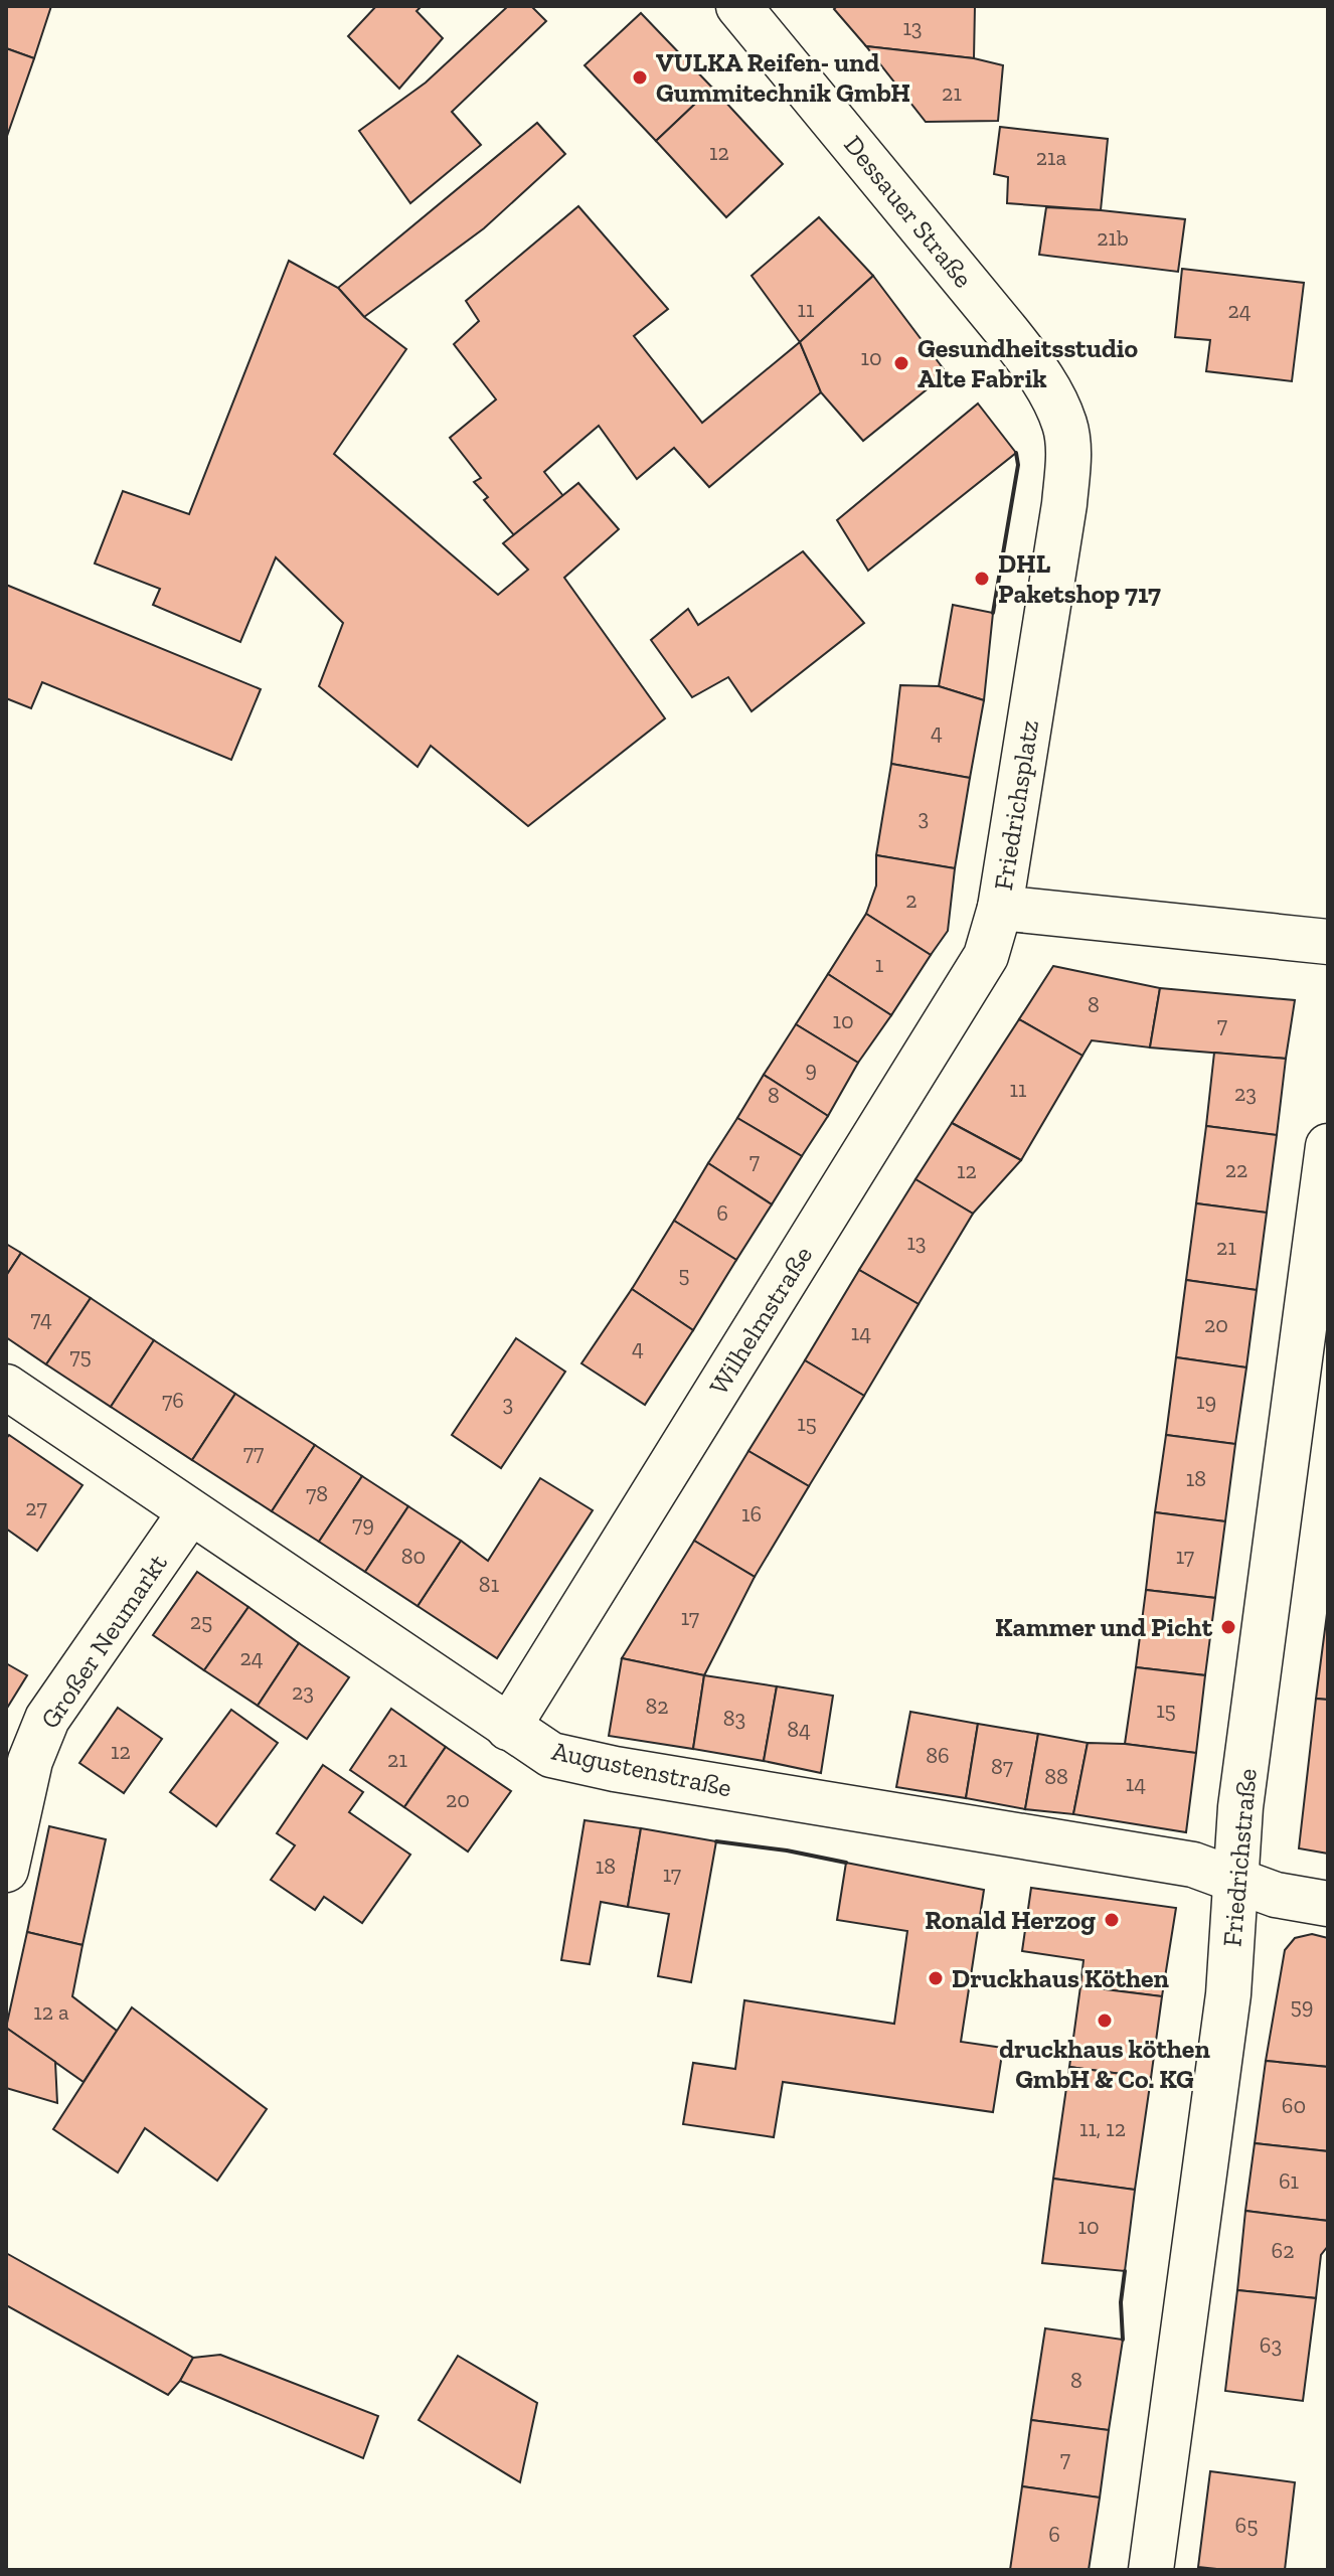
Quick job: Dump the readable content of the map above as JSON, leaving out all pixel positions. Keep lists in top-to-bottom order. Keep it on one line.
{"streets":{"street":["Dessauer Straße","Friedrichsplatz","Wilhelmstraße","Großer Neumarkt","Augustenstraße","Friedrichstraße"]},"crossings":[["Dessauer Straße","Friedrichsplatz"],["Friedrichsplatz","Wilhelmstraße"],["Wilhelmstraße","Augustenstraße"],["Großer Neumarkt","Augustenstraße"],["Augustenstraße","Friedrichstraße"]],"places":["VULKA Reifen- und Gummitechnik GmbH","Gesundheitsstudio Alte Fabrik","DHL Paketshop 717","Kammer und Picht","Ronald Herzog","Druckhaus Köthen","druckhaus köthen GmbH & Co. KG"],"house_numbers":["13","21","12","21a","21b","11","24","10","4","3","2","1","8","10","7","9","11","23","8","7","22","12","6","13","21","5","74","20","14","4","75","76","19","3","15","77","18","78","27","16","79","80","17","81","17","25","24","23","82","15","83","84","12","86","21","87","88","14","20","18","17","59","12 a","60","11, 12","61","10","62","63","8","7","65","6"]}
